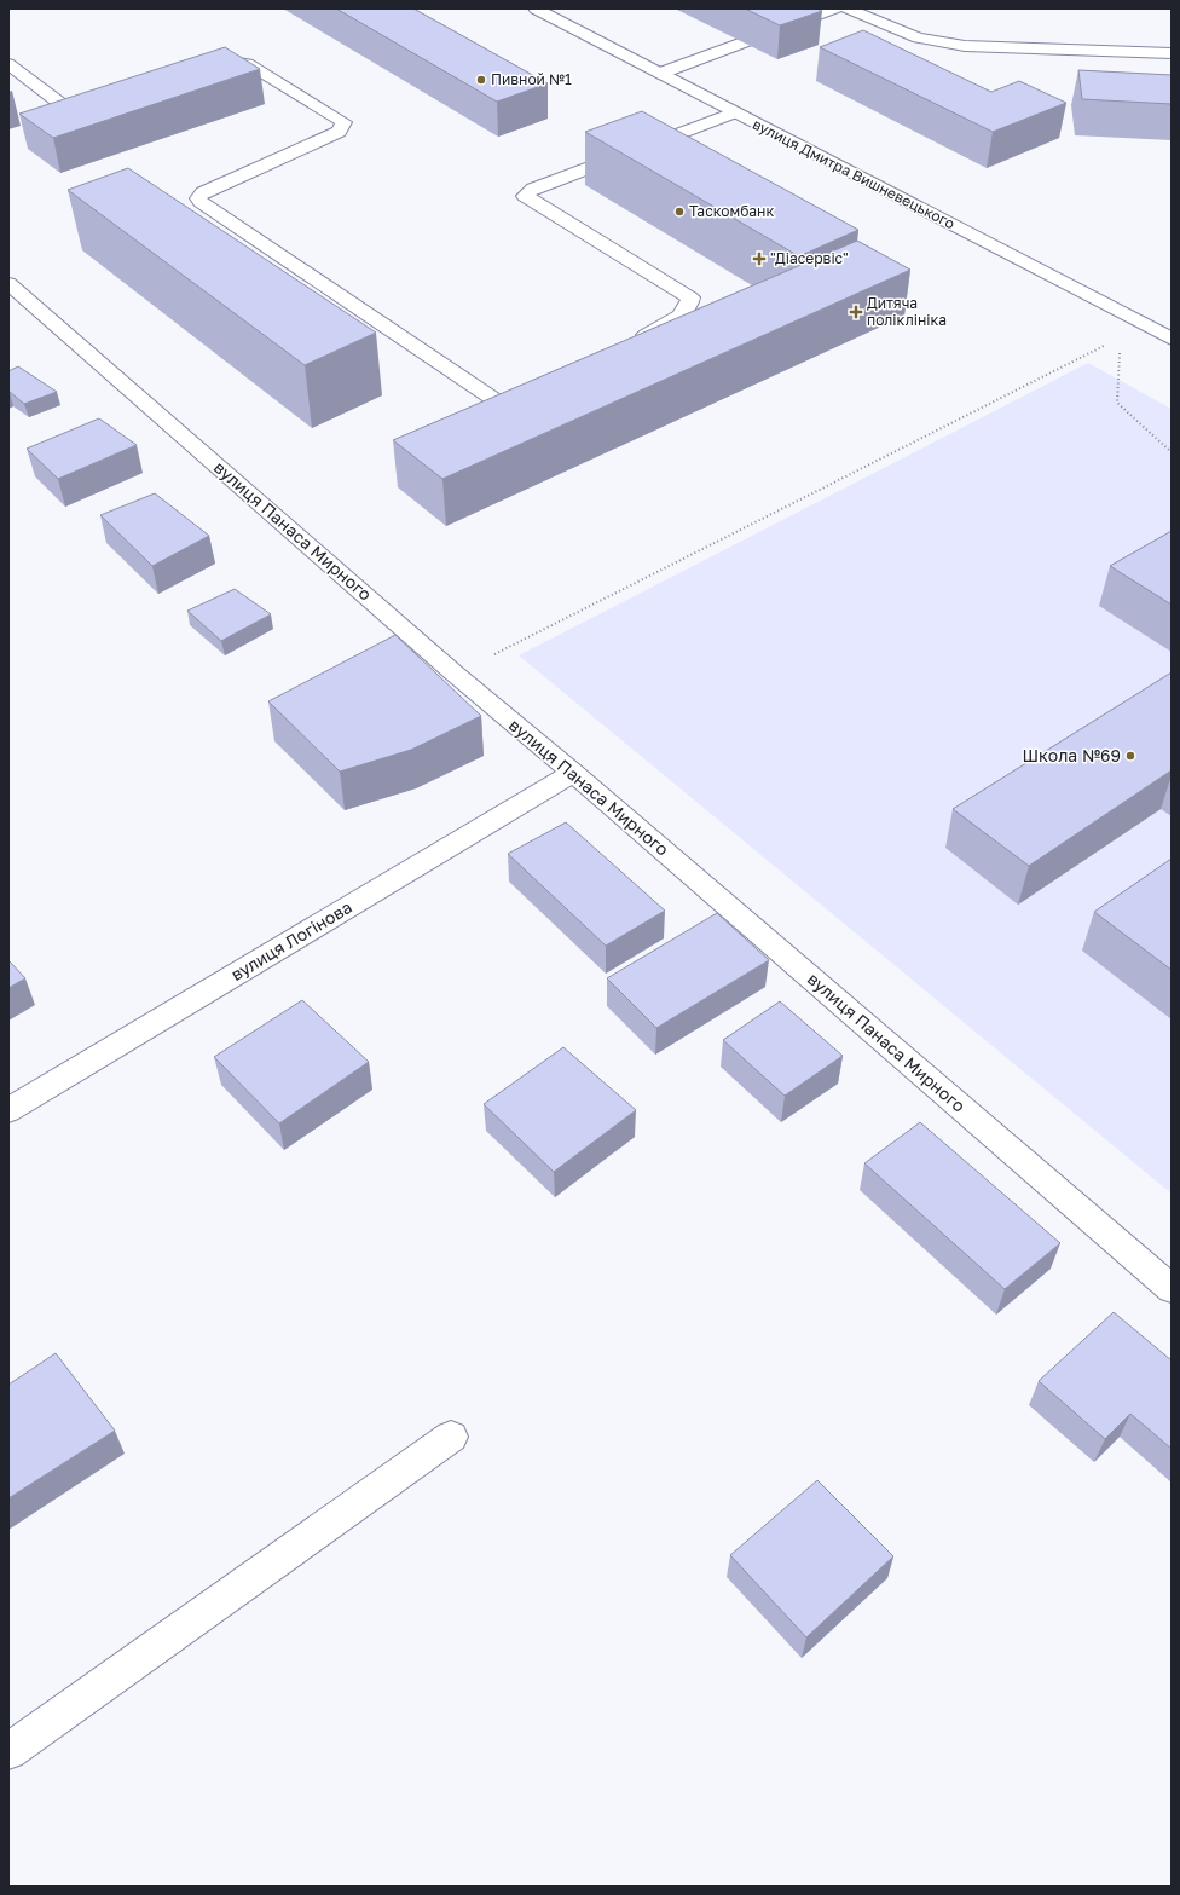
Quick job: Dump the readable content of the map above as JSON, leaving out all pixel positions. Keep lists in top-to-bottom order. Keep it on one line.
{"streets":{"street":["вулиця Дмитра Вишневецького","вулиця Панаса Мирного","вулиця Логінова"]},"crossings":[["вулиця Панаса Мирного","вулиця Логінова"]],"places":{"other":["Пивной №1","Таскомбанк","Школа №69"],"health":["\"Діасервіс\"","Дитяча поліклініка"]}}
